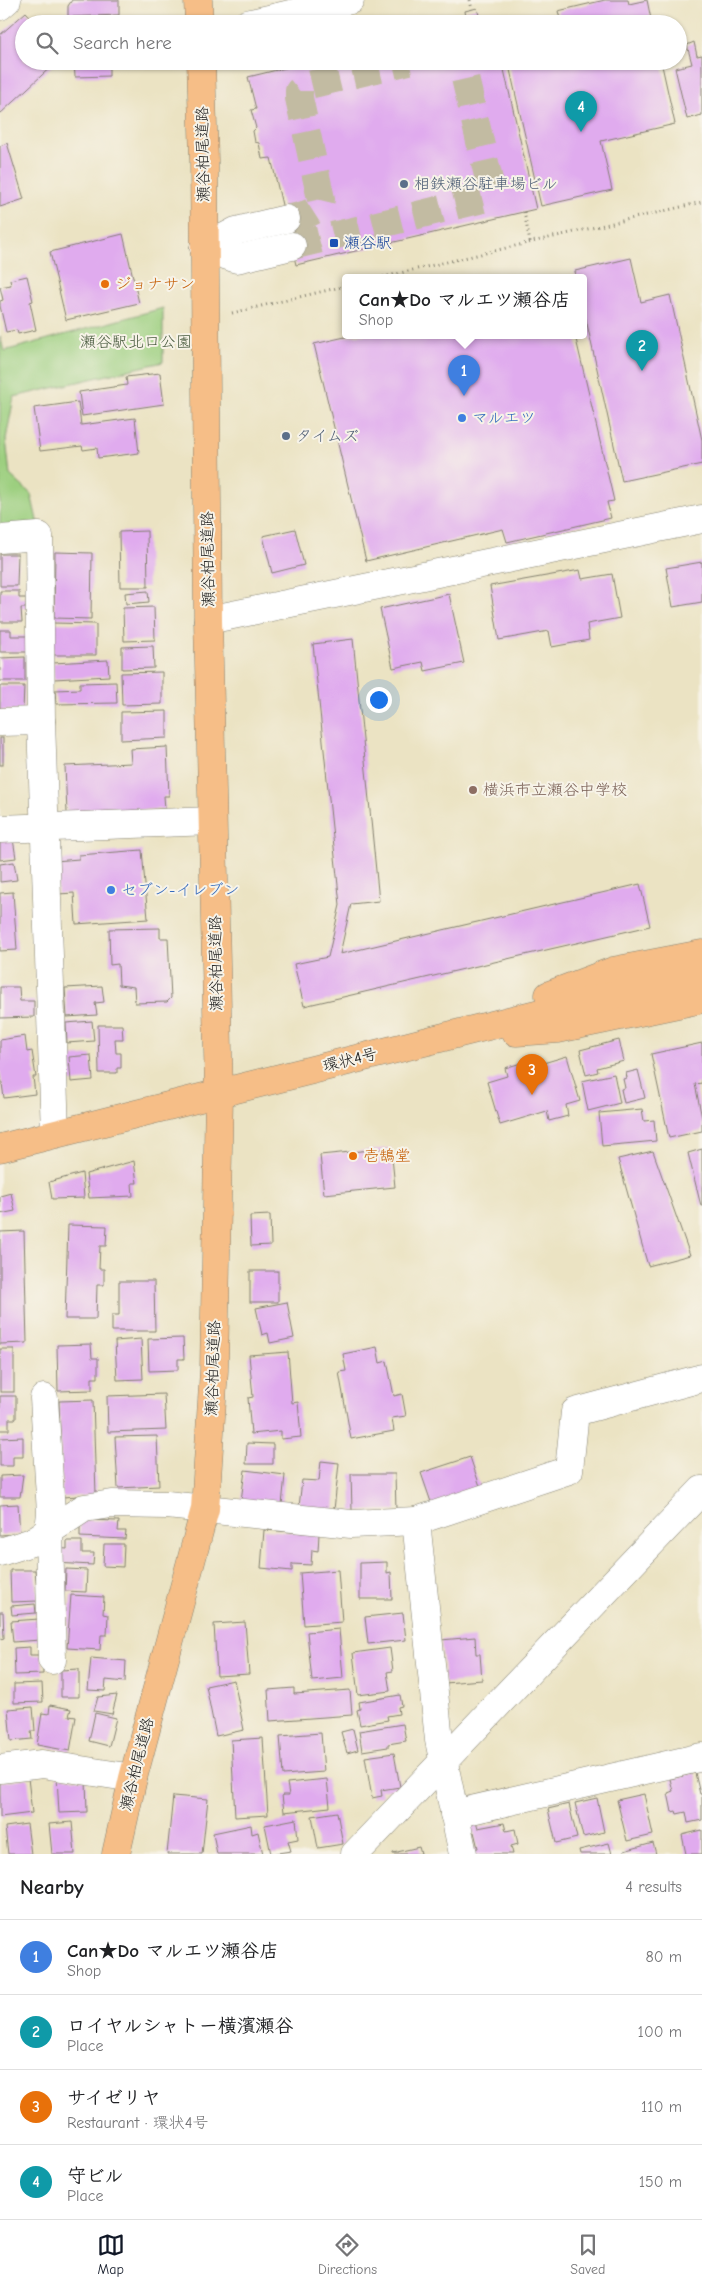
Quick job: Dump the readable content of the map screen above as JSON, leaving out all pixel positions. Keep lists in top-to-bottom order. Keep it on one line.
{"streets":{"main road":["瀬谷柏尾道路","環状4号"]},"crossings":[["瀬谷柏尾道路","環状4号"]],"parks":["瀬谷駅北口公園"],"places":{"other":["相鉄瀬谷駐車場ビル","ジョナサン","マルエツ","タイムズ","横浜市立瀬谷中学校","セブン-イレブン","壱鵠堂"],"transit":["瀬谷駅"]},"page":{"search":"Search here","pins":["4","2","1","3"],"popup":["Can★Do マルエツ瀬谷店","Shop"],"heading":["Nearby","4 results"],"list":[{"mark":"1","name":"Can★Do マルエツ瀬谷店","note":"Shop","value":"80 m"},{"mark":"2","name":"ロイヤルシャトー横濱瀬谷","note":"Place","value":"100 m"},{"mark":"3","name":"サイゼリヤ","note":"Restaurant · 環状4号","value":"110 m"},{"mark":"4","name":"守ビル","note":"Place","value":"150 m"}],"nav":["Map","Directions","Saved"]}}
